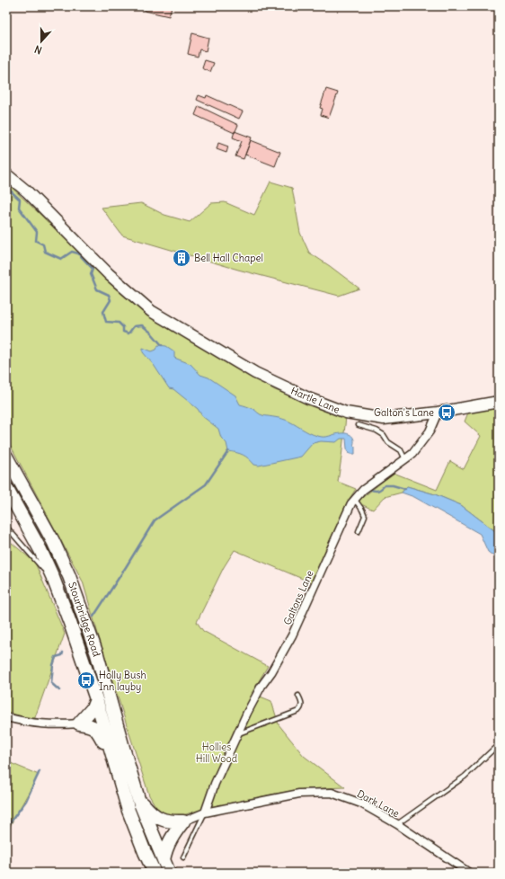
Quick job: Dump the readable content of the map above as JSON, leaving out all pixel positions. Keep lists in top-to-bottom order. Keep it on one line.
{"streets":{"highway":["Stourbridge Road"],"main road":["Hartle Lane"],"street":["Galtons Lane","Dark Lane"]},"crossings":[["Hartle Lane","Galtons Lane"],["Galtons Lane","Dark Lane"]],"parks":["Hollies Hill Wood"],"places":{"building":["Bell Hall Chapel"],"bus stop":["Galton's Lane","Holly Bush Inn layby"]},"north":"bottom"}
